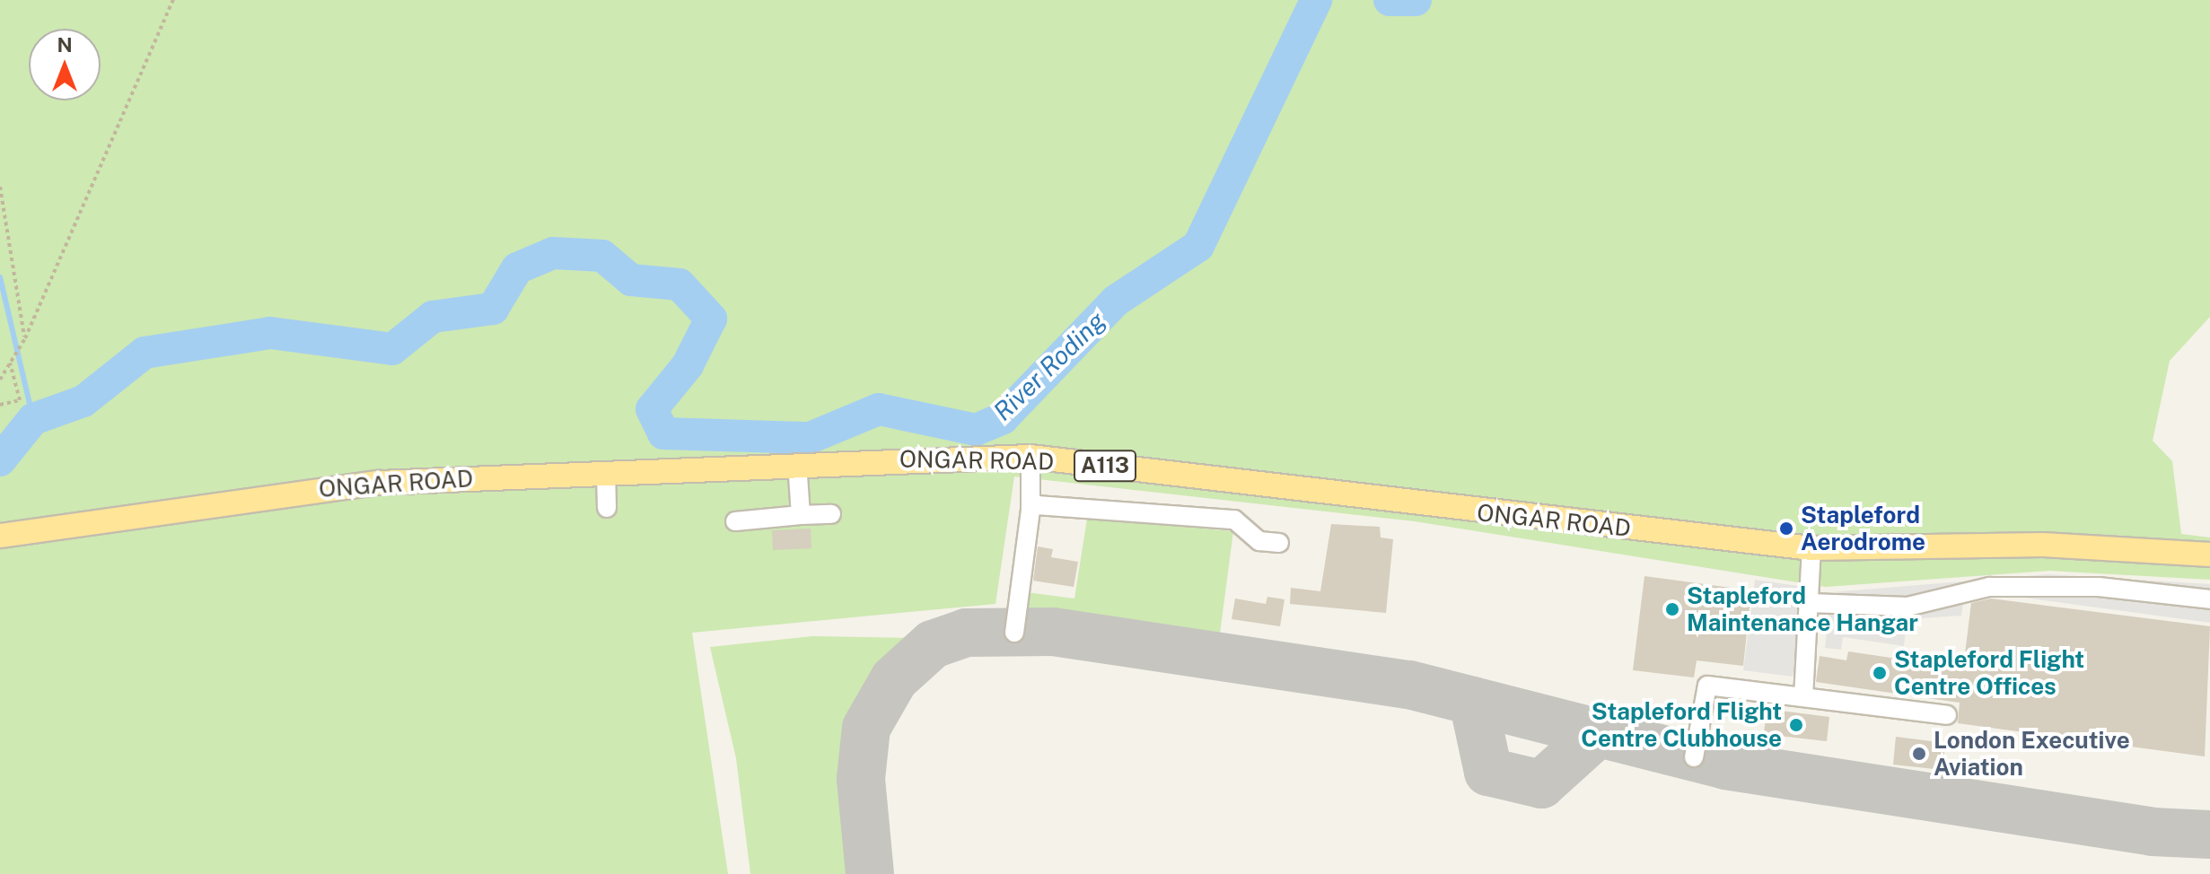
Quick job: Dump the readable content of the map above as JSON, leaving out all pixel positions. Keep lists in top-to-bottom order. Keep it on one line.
{"streets":{"main road":["ONGAR ROAD","A113"]},"water":["River Roding"],"places":["Stapleford Aerodrome","Stapleford Maintenance Hangar","Stapleford Flight Centre Offices","Stapleford Flight Centre Clubhouse","London Executive Aviation"],"north":"top"}
